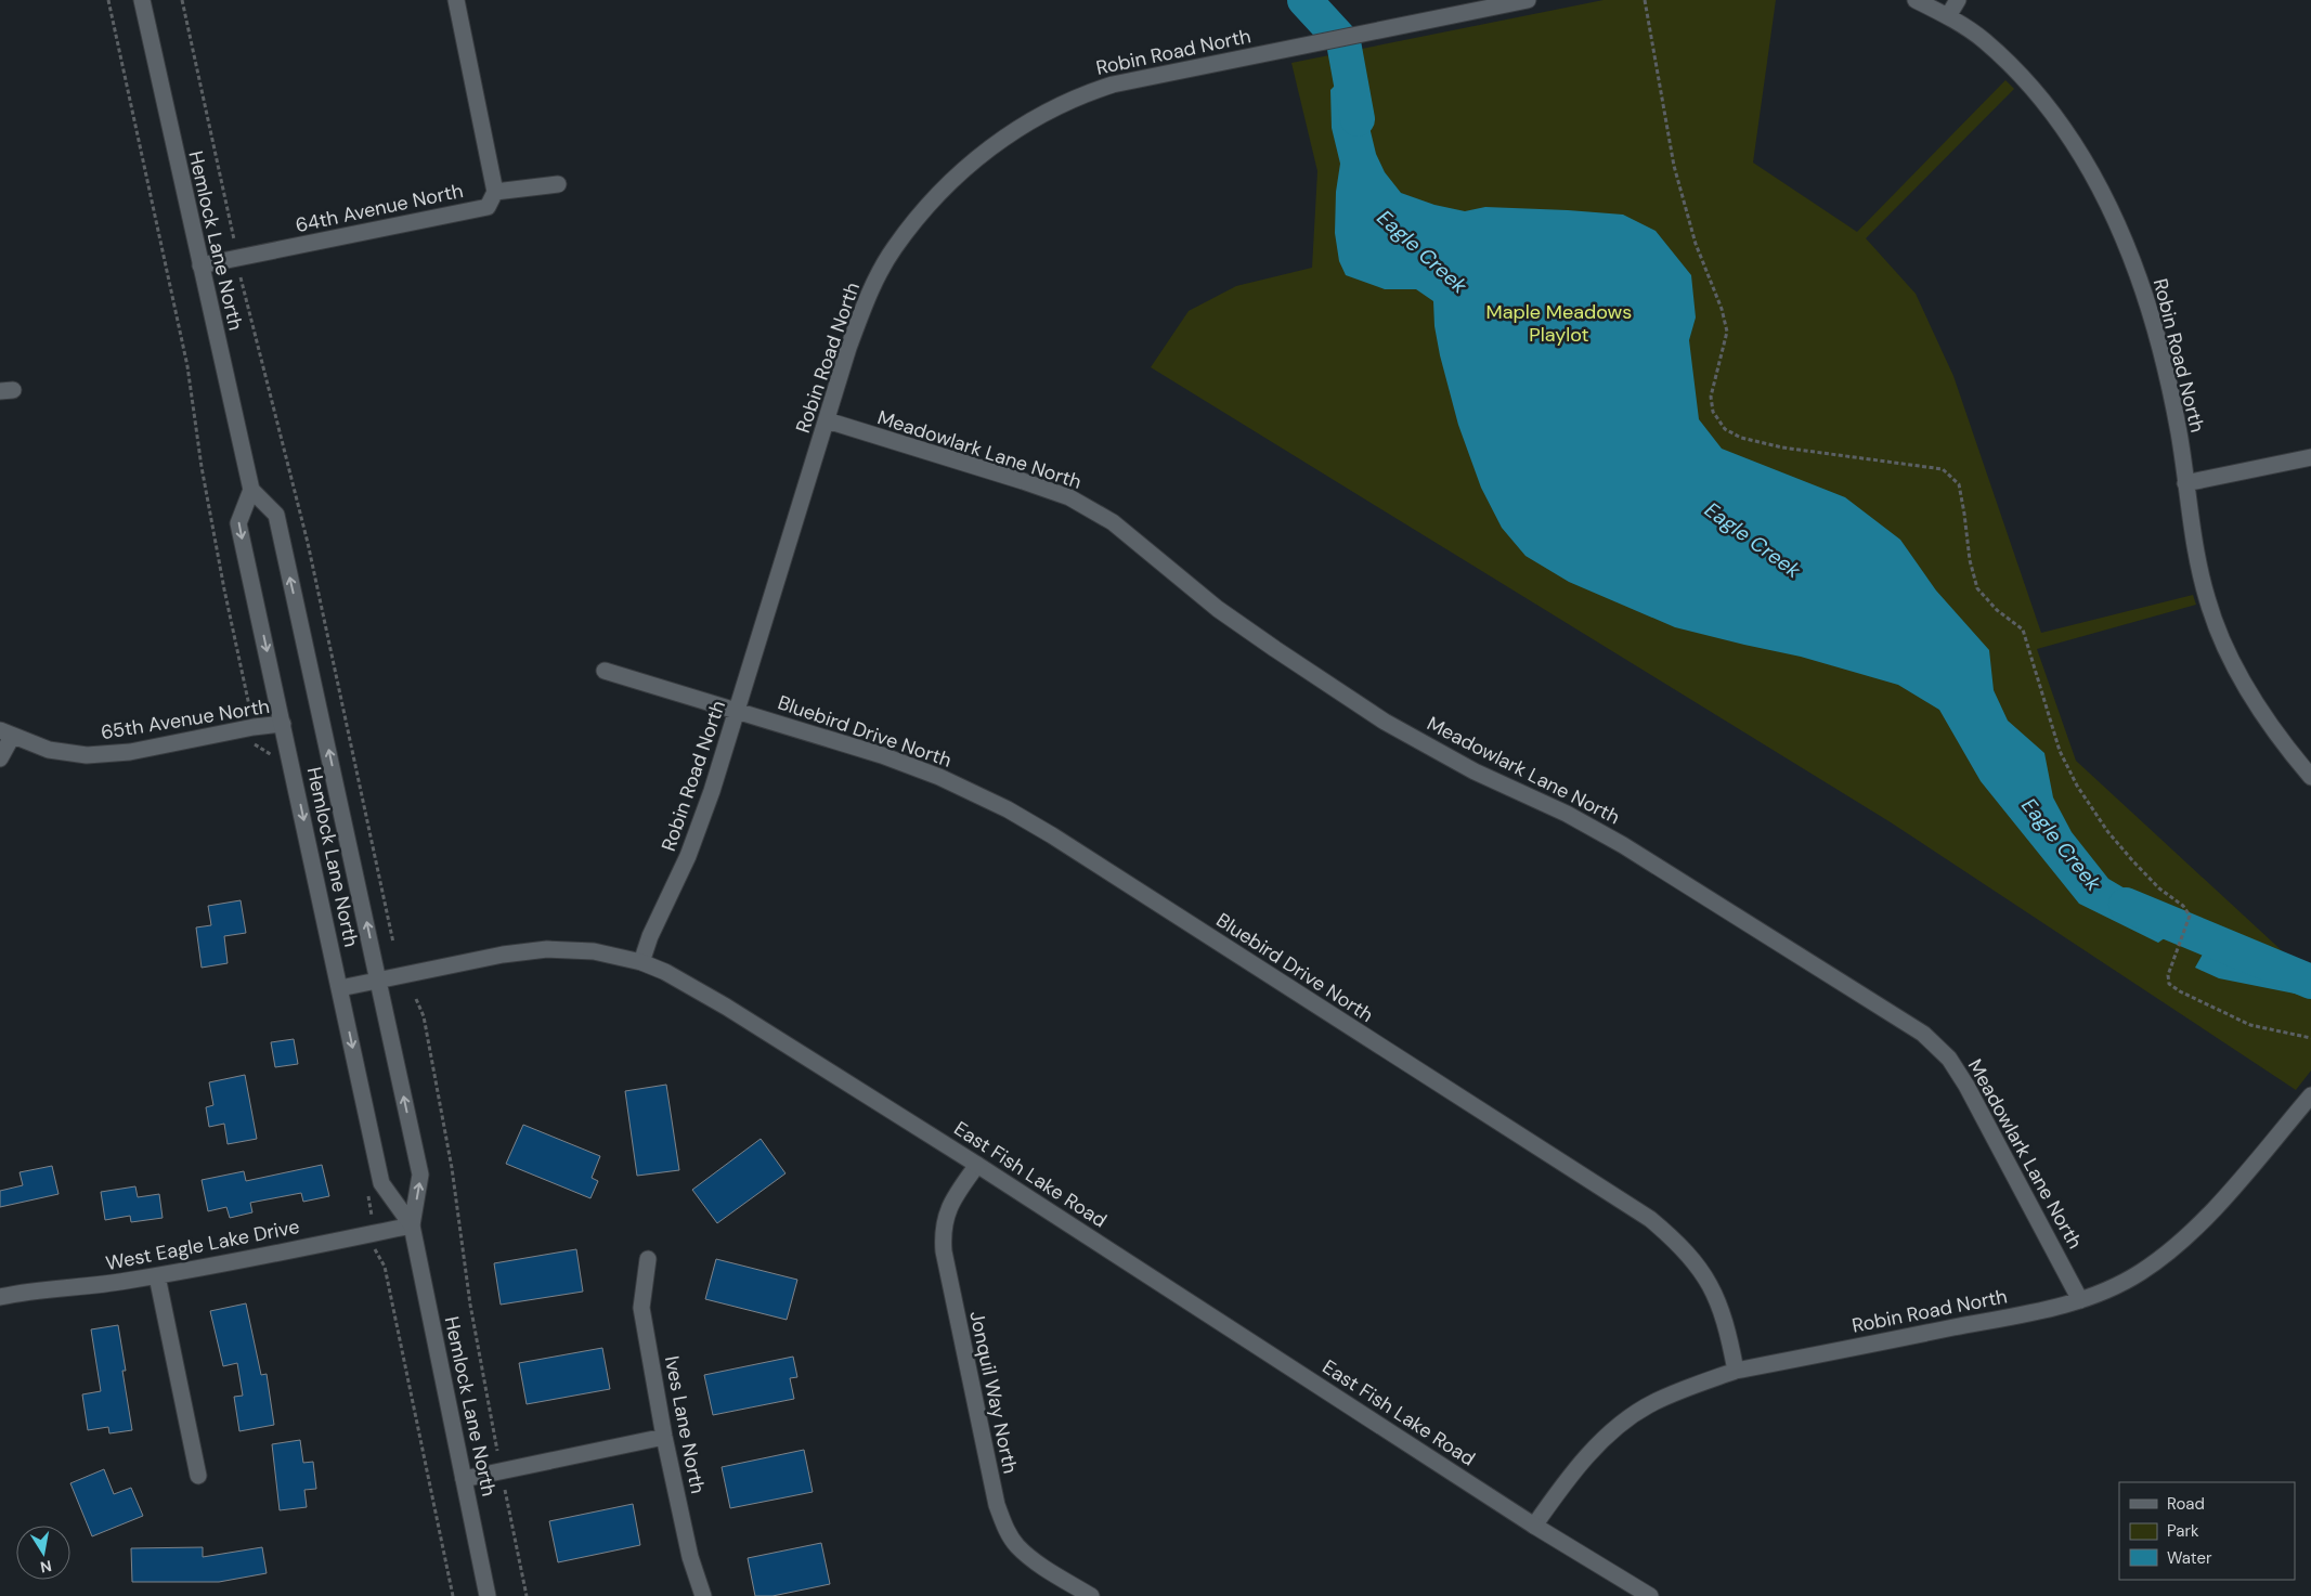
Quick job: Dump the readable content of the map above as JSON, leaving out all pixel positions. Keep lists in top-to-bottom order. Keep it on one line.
{"streets":{"street":["Robin Road North","64th Avenue North","Hemlock Lane North","Meadowlark Lane North","65th Avenue North","Bluebird Drive North","East Fish Lake Road","West Eagle Lake Drive","Jonquil Way North","Ives Lane North"]},"crossings":[["Robin Road North","Meadowlark Lane North"],["Robin Road North","Bluebird Drive North"],["Robin Road North","East Fish Lake Road"],["64th Avenue North","Hemlock Lane North"],["Hemlock Lane North","65th Avenue North"],["Hemlock Lane North","East Fish Lake Road"],["Hemlock Lane North","West Eagle Lake Drive"],["East Fish Lake Road","Jonquil Way North"]],"water":["Eagle Creek"],"parks":["Maple Meadows Playlot"],"legend":["Road","Park","Water"],"north":"bottom"}
